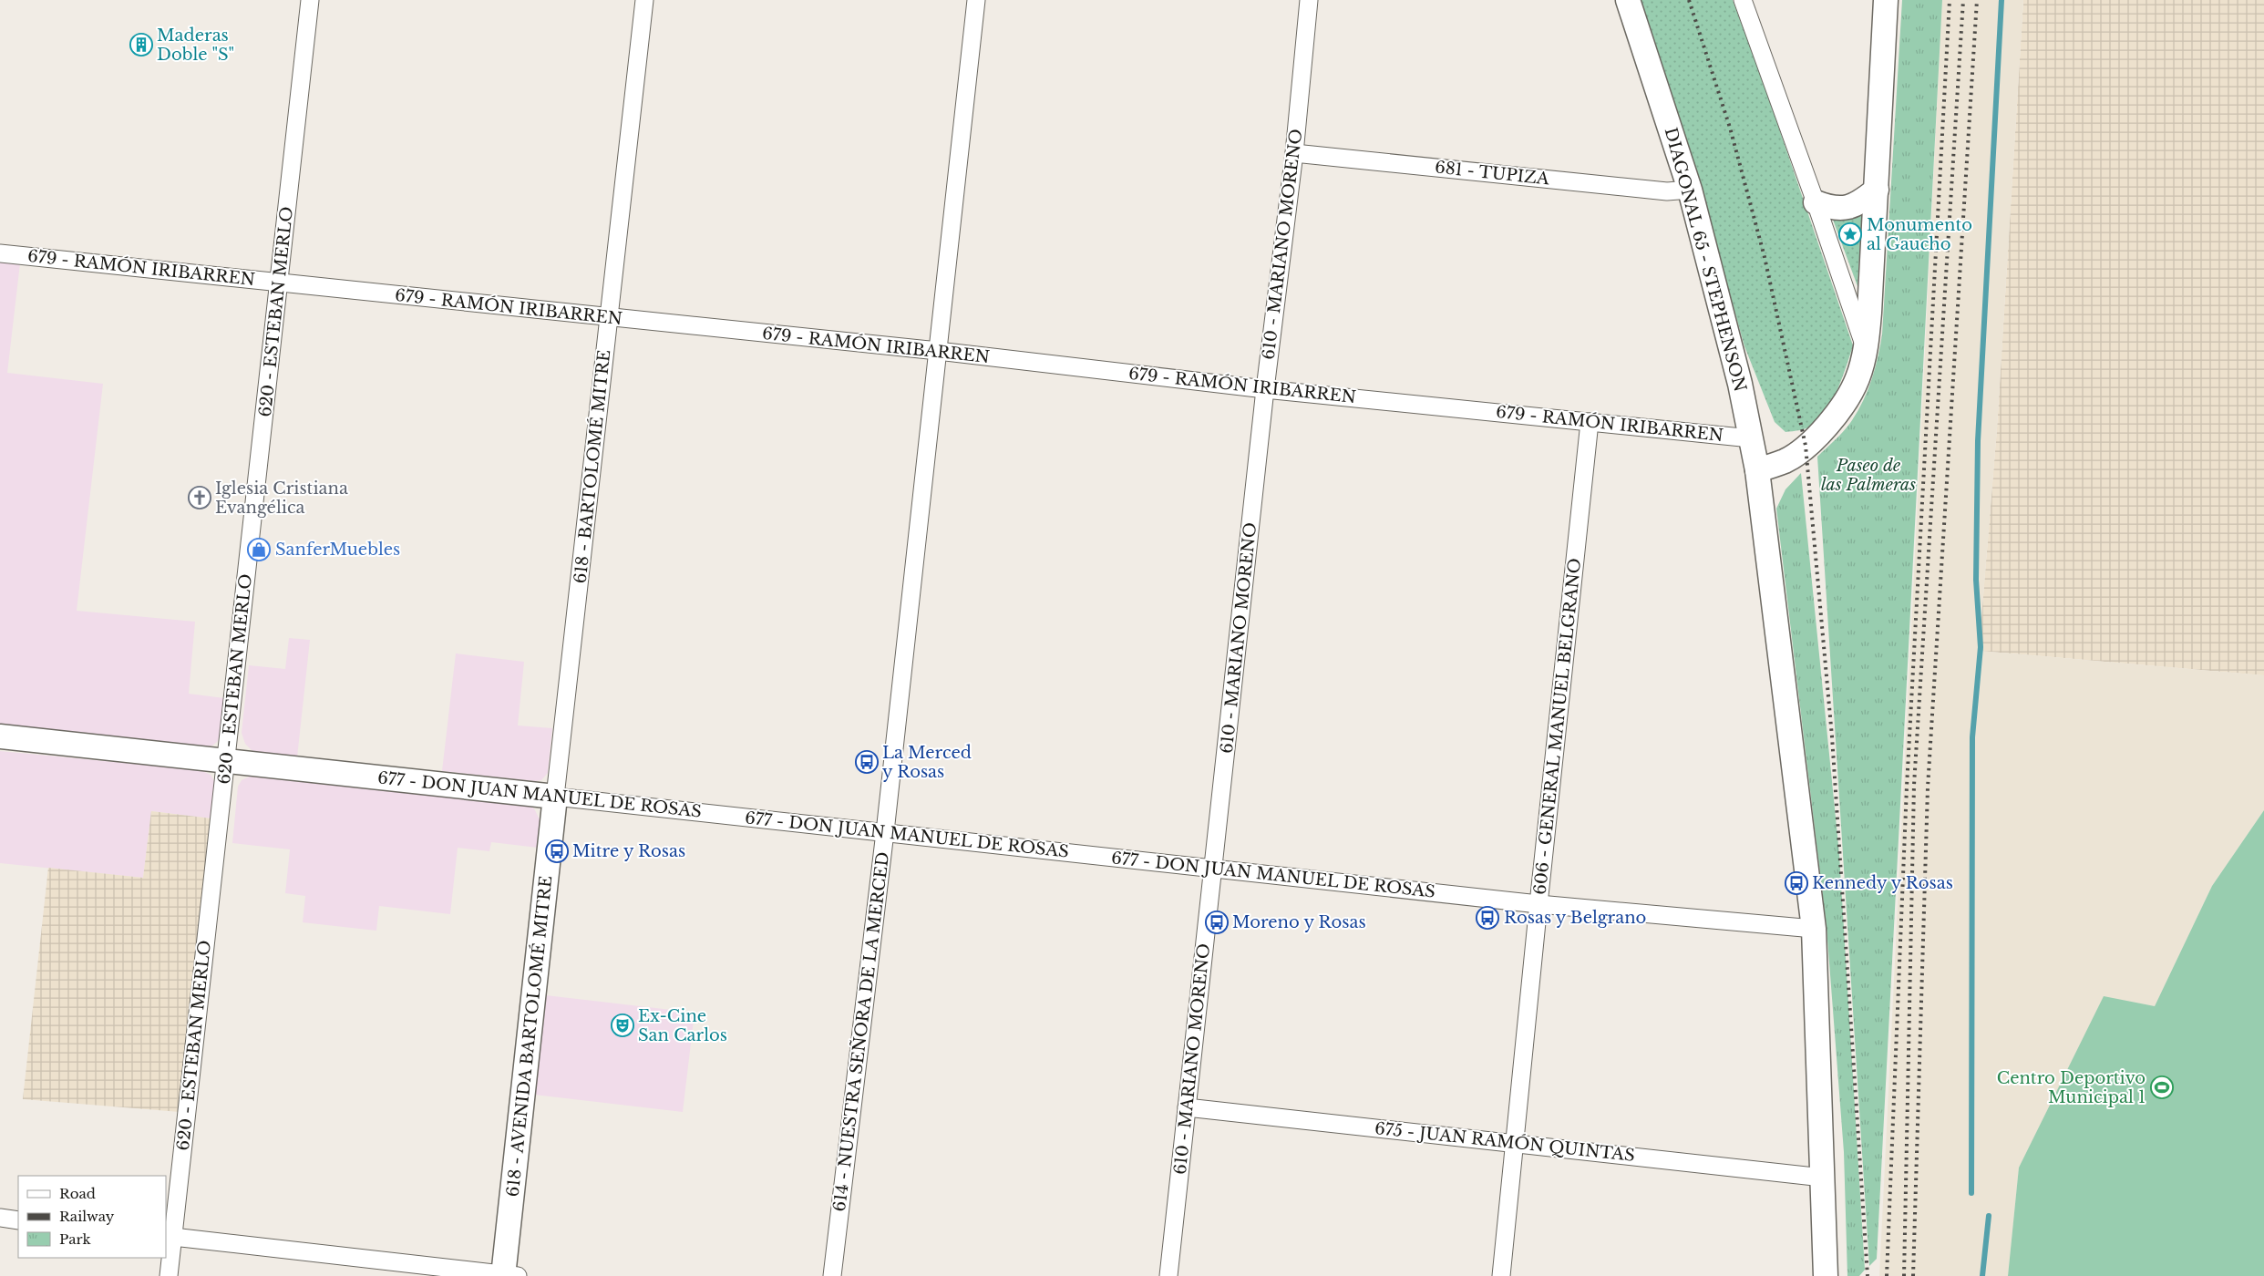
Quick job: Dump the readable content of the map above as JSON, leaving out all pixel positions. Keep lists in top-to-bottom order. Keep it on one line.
{"streets":{"street":["681 - TUPIZA","610 - MARIANO MORENO","DIAGONAL 65 - STEPHENSON","679 - RAMÓN IRIBARREN","620 - ESTEBAN MERLO","618 - BARTOLOMÉ MITRE","606 - GENERAL MANUEL BELGRANO","677 - DON JUAN MANUEL DE ROSAS","614 - NUESTRA SEÑORA DE LA MERCED","618 - AVENIDA BARTOLOMÉ MITRE","675 - JUAN RAMÓN QUINTAS"]},"crossings":[["681 - TUPIZA","610 - MARIANO MORENO"],["681 - TUPIZA","DIAGONAL 65 - STEPHENSON"],["610 - MARIANO MORENO","679 - RAMÓN IRIBARREN"],["610 - MARIANO MORENO","677 - DON JUAN MANUEL DE ROSAS"],["610 - MARIANO MORENO","675 - JUAN RAMÓN QUINTAS"],["DIAGONAL 65 - STEPHENSON","679 - RAMÓN IRIBARREN"],["DIAGONAL 65 - STEPHENSON","677 - DON JUAN MANUEL DE ROSAS"],["DIAGONAL 65 - STEPHENSON","675 - JUAN RAMÓN QUINTAS"],["679 - RAMÓN IRIBARREN","620 - ESTEBAN MERLO"],["679 - RAMÓN IRIBARREN","618 - BARTOLOMÉ MITRE"],["679 - RAMÓN IRIBARREN","606 - GENERAL MANUEL BELGRANO"],["679 - RAMÓN IRIBARREN","614 - NUESTRA SEÑORA DE LA MERCED"],["620 - ESTEBAN MERLO","677 - DON JUAN MANUEL DE ROSAS"],["618 - BARTOLOMÉ MITRE","677 - DON JUAN MANUEL DE ROSAS"],["618 - BARTOLOMÉ MITRE","618 - AVENIDA BARTOLOMÉ MITRE"],["606 - GENERAL MANUEL BELGRANO","677 - DON JUAN MANUEL DE ROSAS"],["606 - GENERAL MANUEL BELGRANO","675 - JUAN RAMÓN QUINTAS"],["677 - DON JUAN MANUEL DE ROSAS","614 - NUESTRA SEÑORA DE LA MERCED"],["677 - DON JUAN MANUEL DE ROSAS","618 - AVENIDA BARTOLOMÉ MITRE"]],"parks":["Paseo de las Palmeras"],"places":{"building":["Maderas Doble \"S\""],"place":["Monumento al Gaucho"],"church":["Iglesia Cristiana Evangélica"],"shop":["SanferMuebles"],"bus stop":["La Merced y Rosas","Mitre y Rosas","Kennedy y Rosas","Rosas y Belgrano","Moreno y Rosas"],"theatre":["Ex-Cine San Carlos"],"sports":["Centro Deportivo Municipal 1"]},"legend":["Road","Railway","Park"]}
